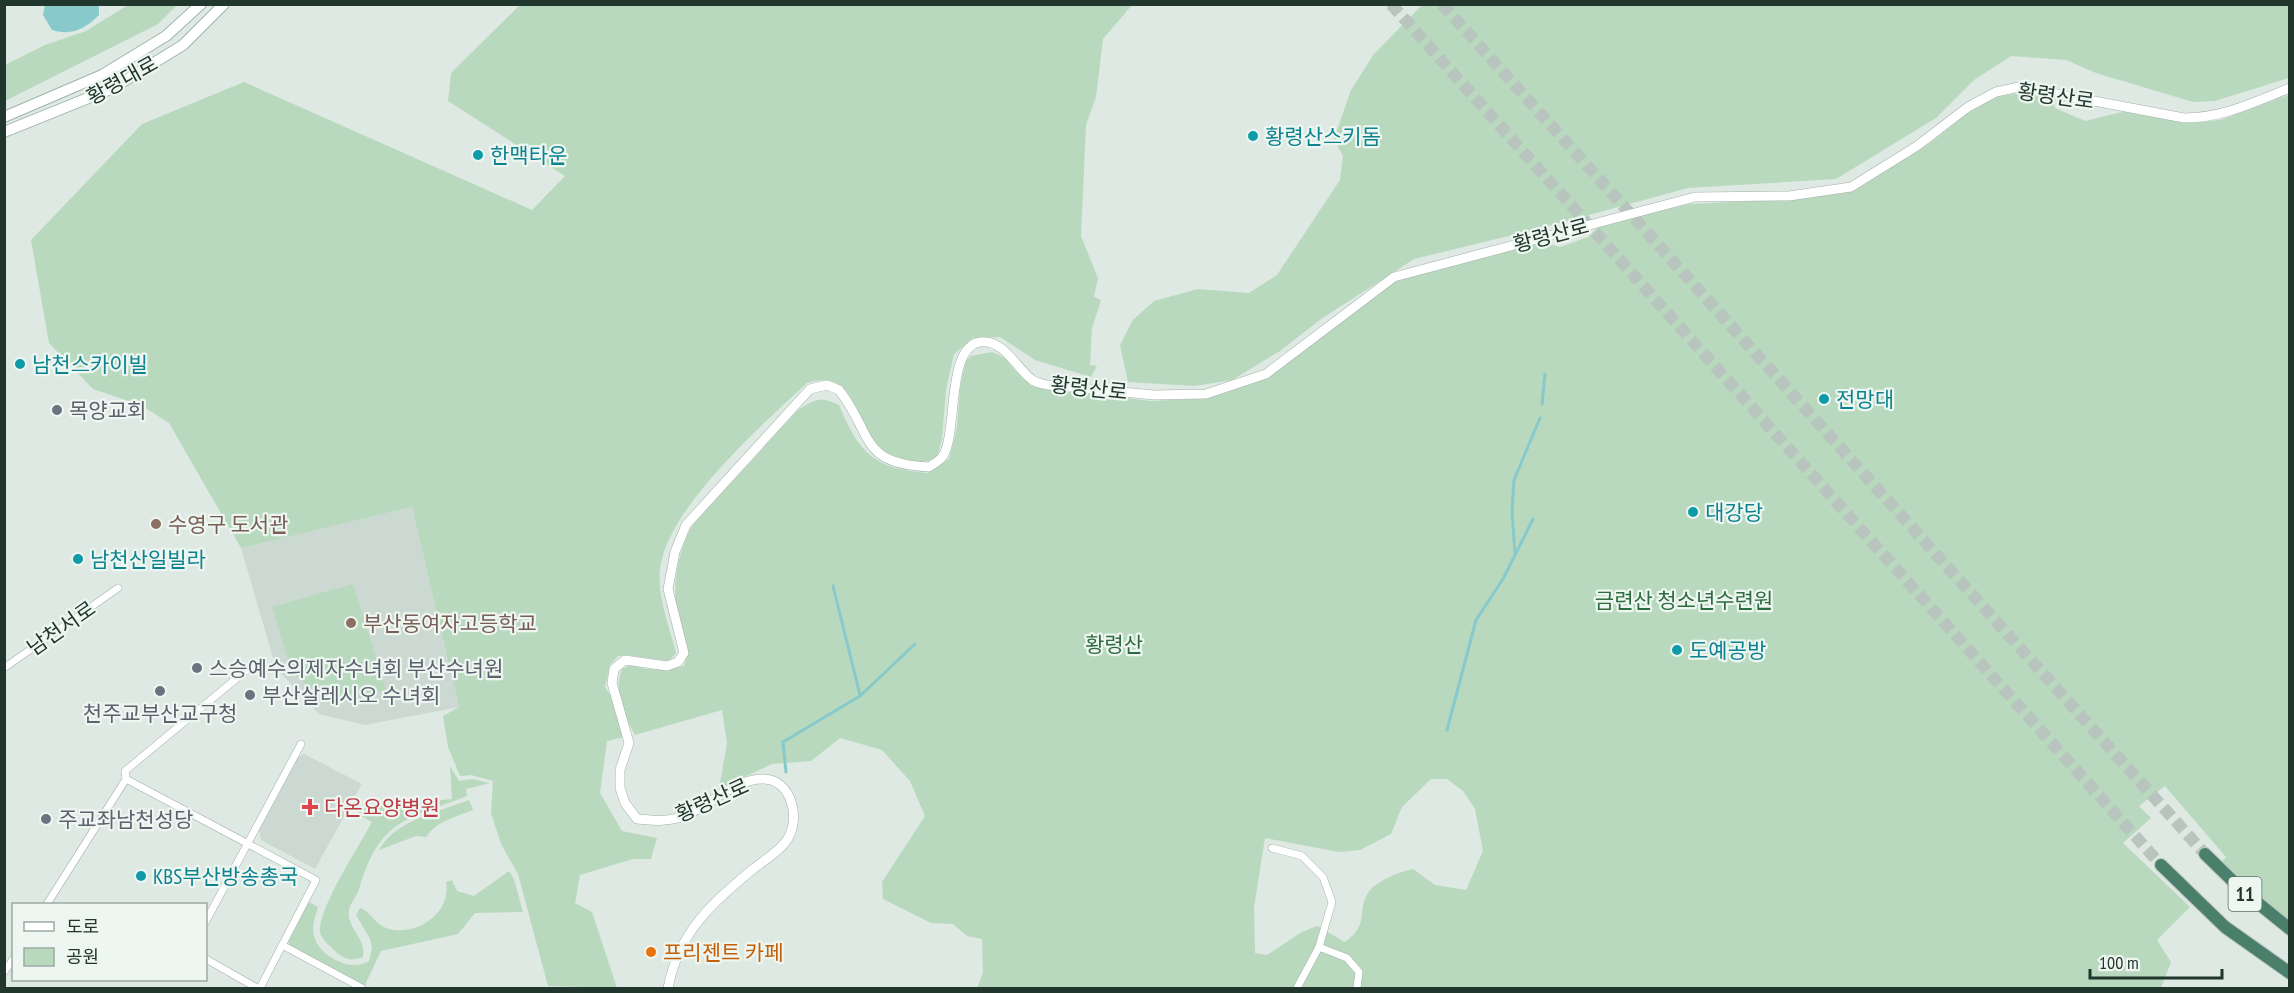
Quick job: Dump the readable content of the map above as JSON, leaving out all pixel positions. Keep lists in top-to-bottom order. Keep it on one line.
{"streets":{"highway":["11"],"main road":["황령대로"],"street":["황령산로","남천서로"]},"parks":["금련산 청소년수련원","황령산"],"places":{"other":["황령산스키돔","한맥타운","남천스카이빌","전망대","목양교회","대강당","수영구 도서관","남천산일빌라","부산동여자고등학교","도예공방","스승예수의제자수녀회 부산수녀원","천주교부산교구청","부산살레시오 수녀회","주교좌남천성당","KBS부산방송총국","프리젠트 카페"],"health":["다온요양병원"]},"legend":["도로","공원"],"scale_bar":"100 m"}
